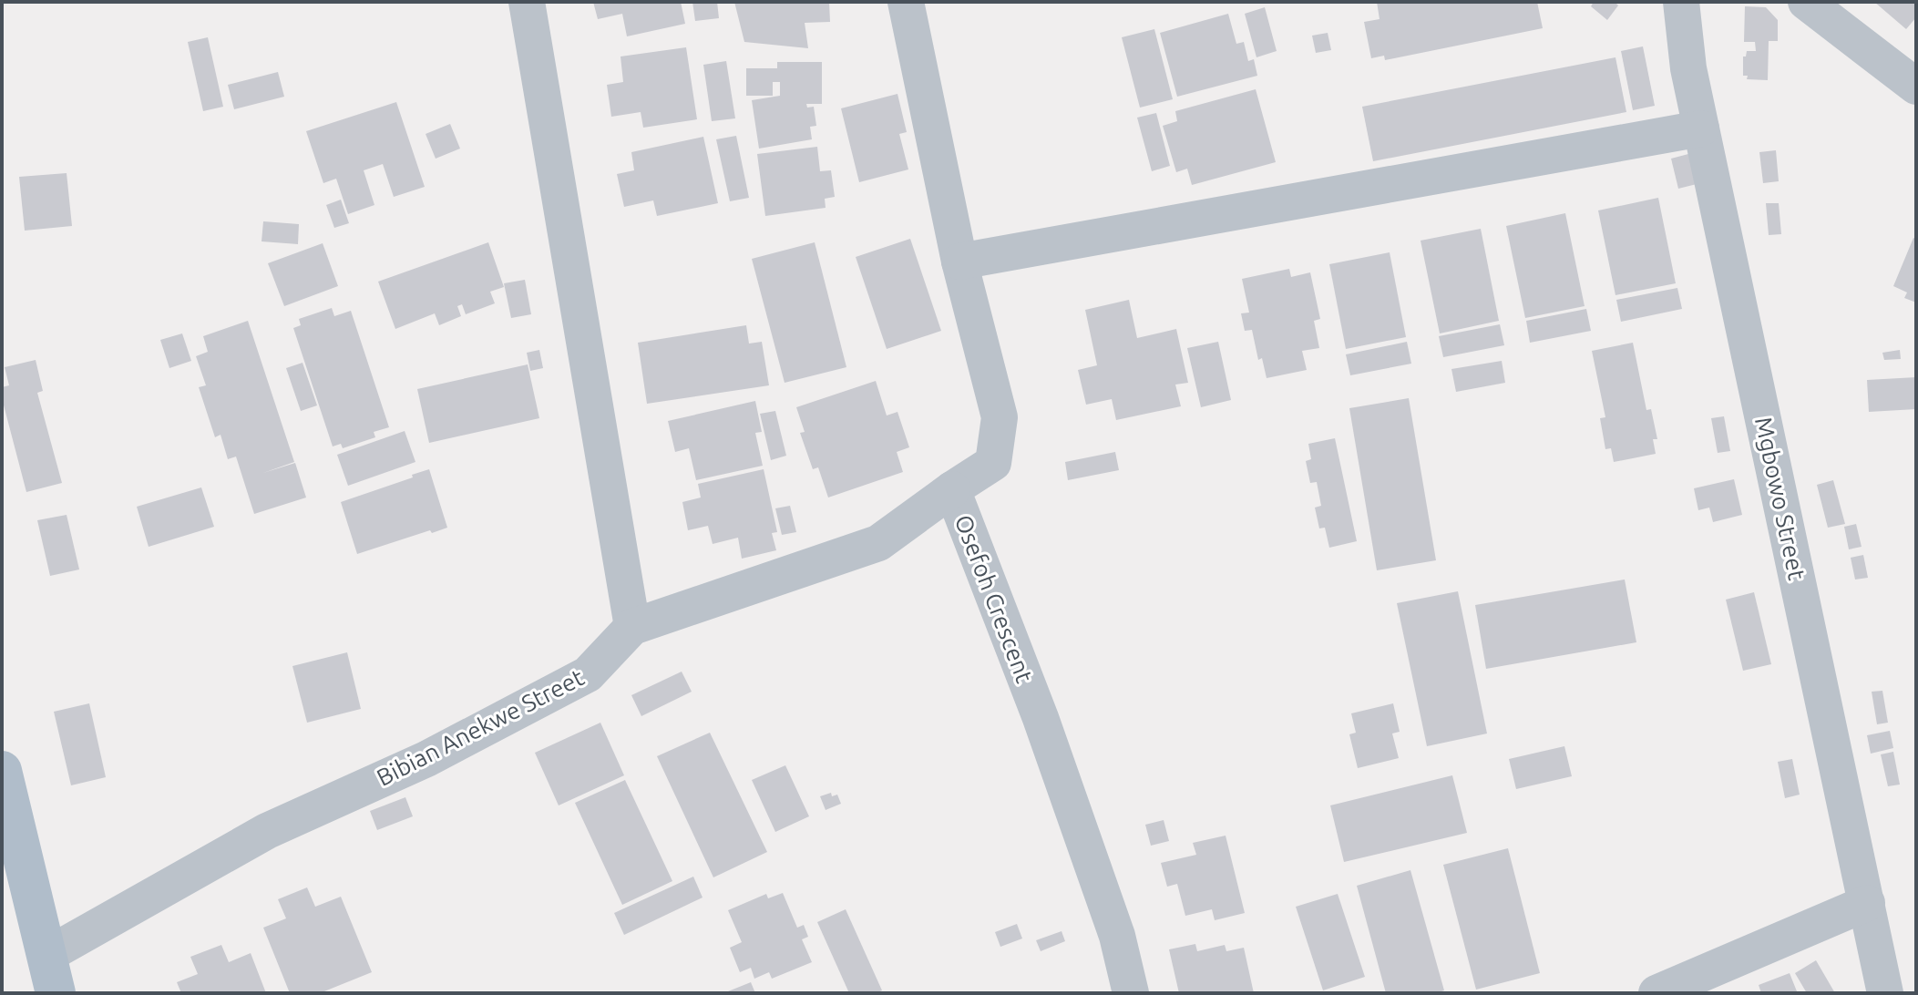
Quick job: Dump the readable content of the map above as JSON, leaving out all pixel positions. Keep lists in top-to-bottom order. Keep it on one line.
{"streets":{"street":["Mgbowo Street","Osefoh Crescent","Bibian Anekwe Street"]},"crossings":[["Osefoh Crescent","Bibian Anekwe Street"]]}
